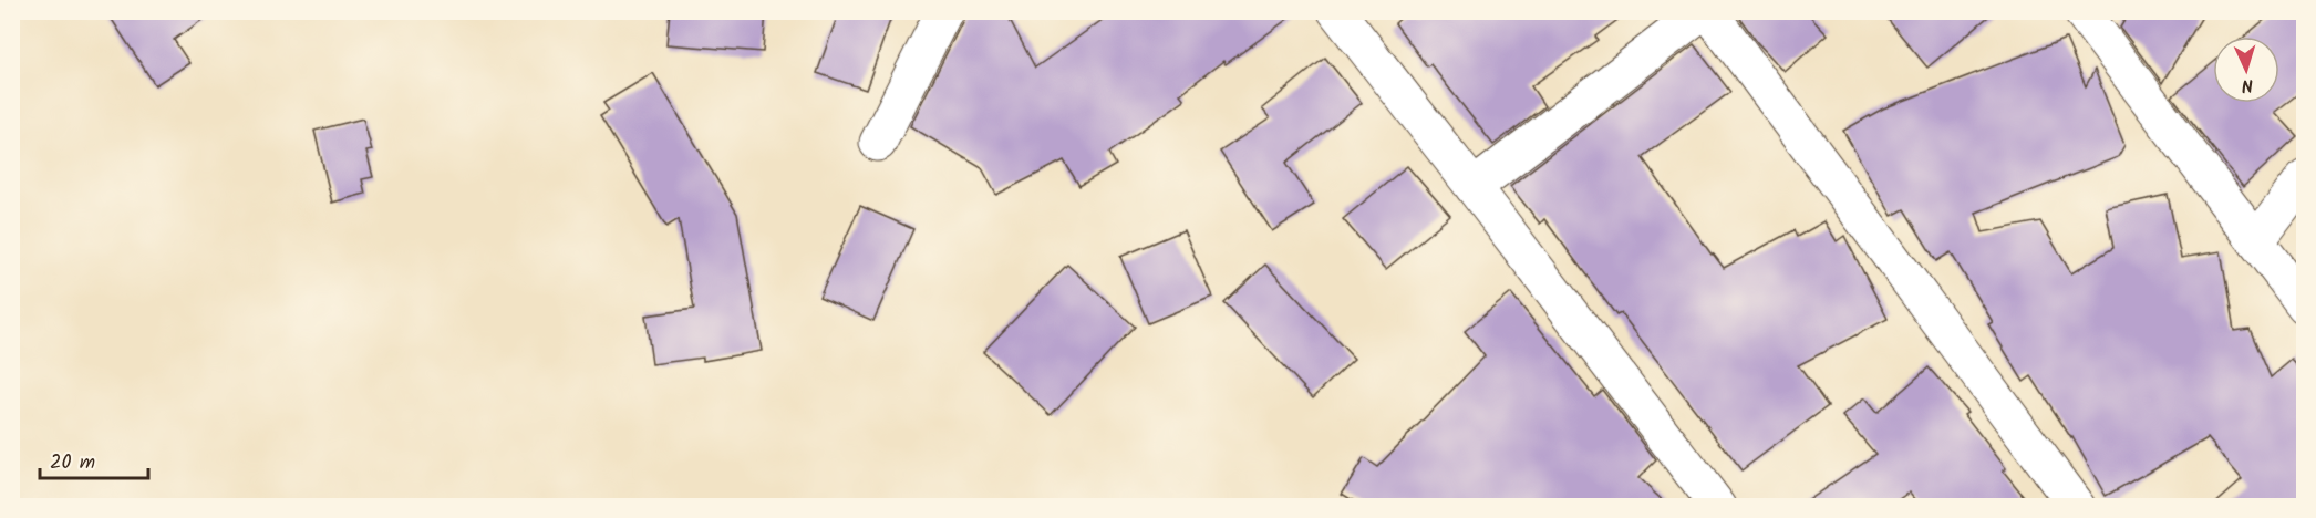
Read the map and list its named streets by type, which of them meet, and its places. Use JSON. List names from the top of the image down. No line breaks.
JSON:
{"scale_bar":"20 m","north":"bottom"}
